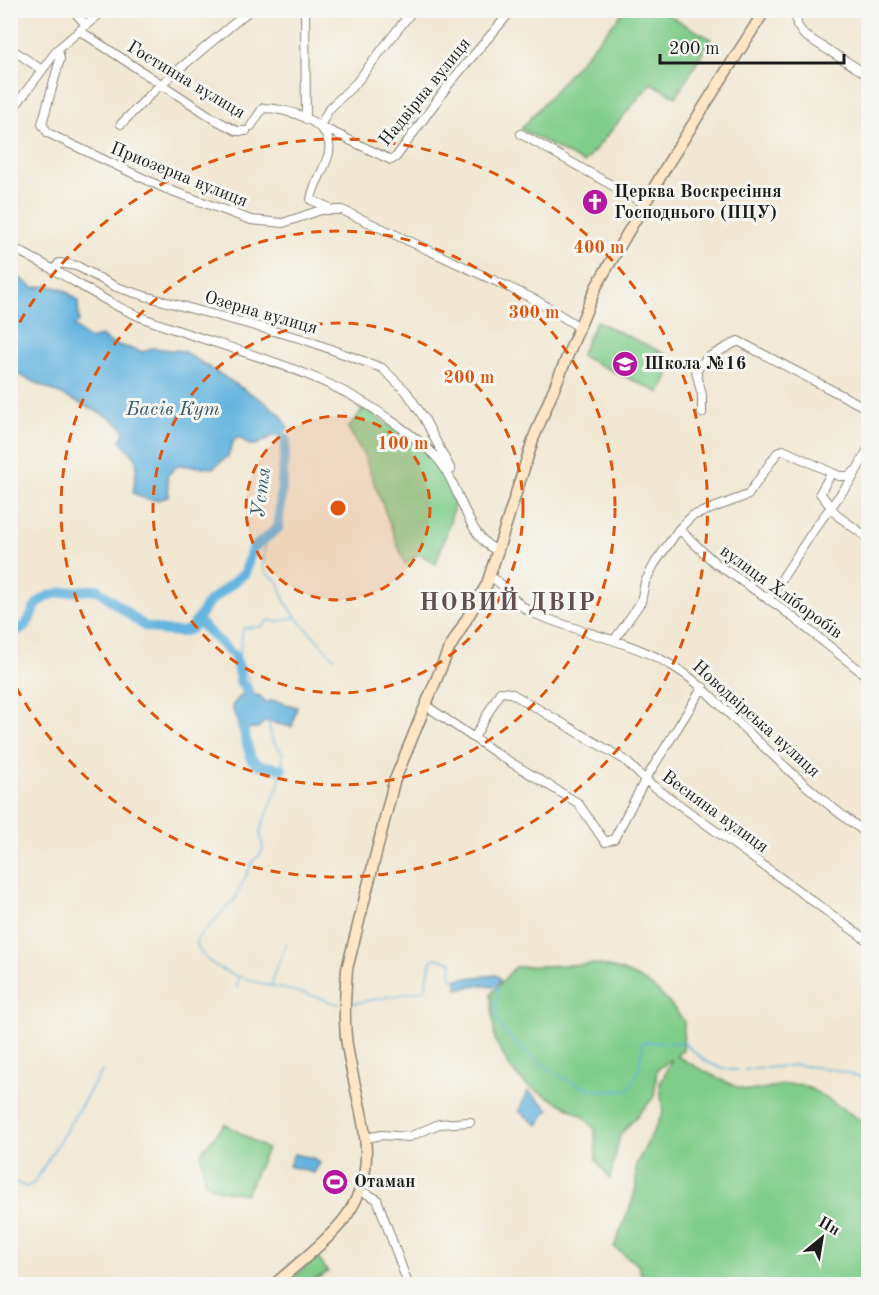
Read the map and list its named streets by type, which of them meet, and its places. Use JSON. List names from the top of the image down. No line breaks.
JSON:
{"streets":{"street":["Гостинна вулиця","Надвірна вулиця","Приозерна вулиця","Озерна вулиця","вулиця Хліборобів","Новодвірська вулиця","Весняна вулиця"]},"crossings":[["Гостинна вулиця","Надвірна вулиця"]],"districts":["НОВИЙ ДВІР"],"water":["Басів Кут","Устя"],"places":{"church":["Церква Воскресіння Господнього (ПЦУ)"],"school or university":["Школа №16"],"sports":["Отаман"]},"scale_bar":"200 m","north":"top right","rings":["400 m","300 m","200 m","100 m"]}
